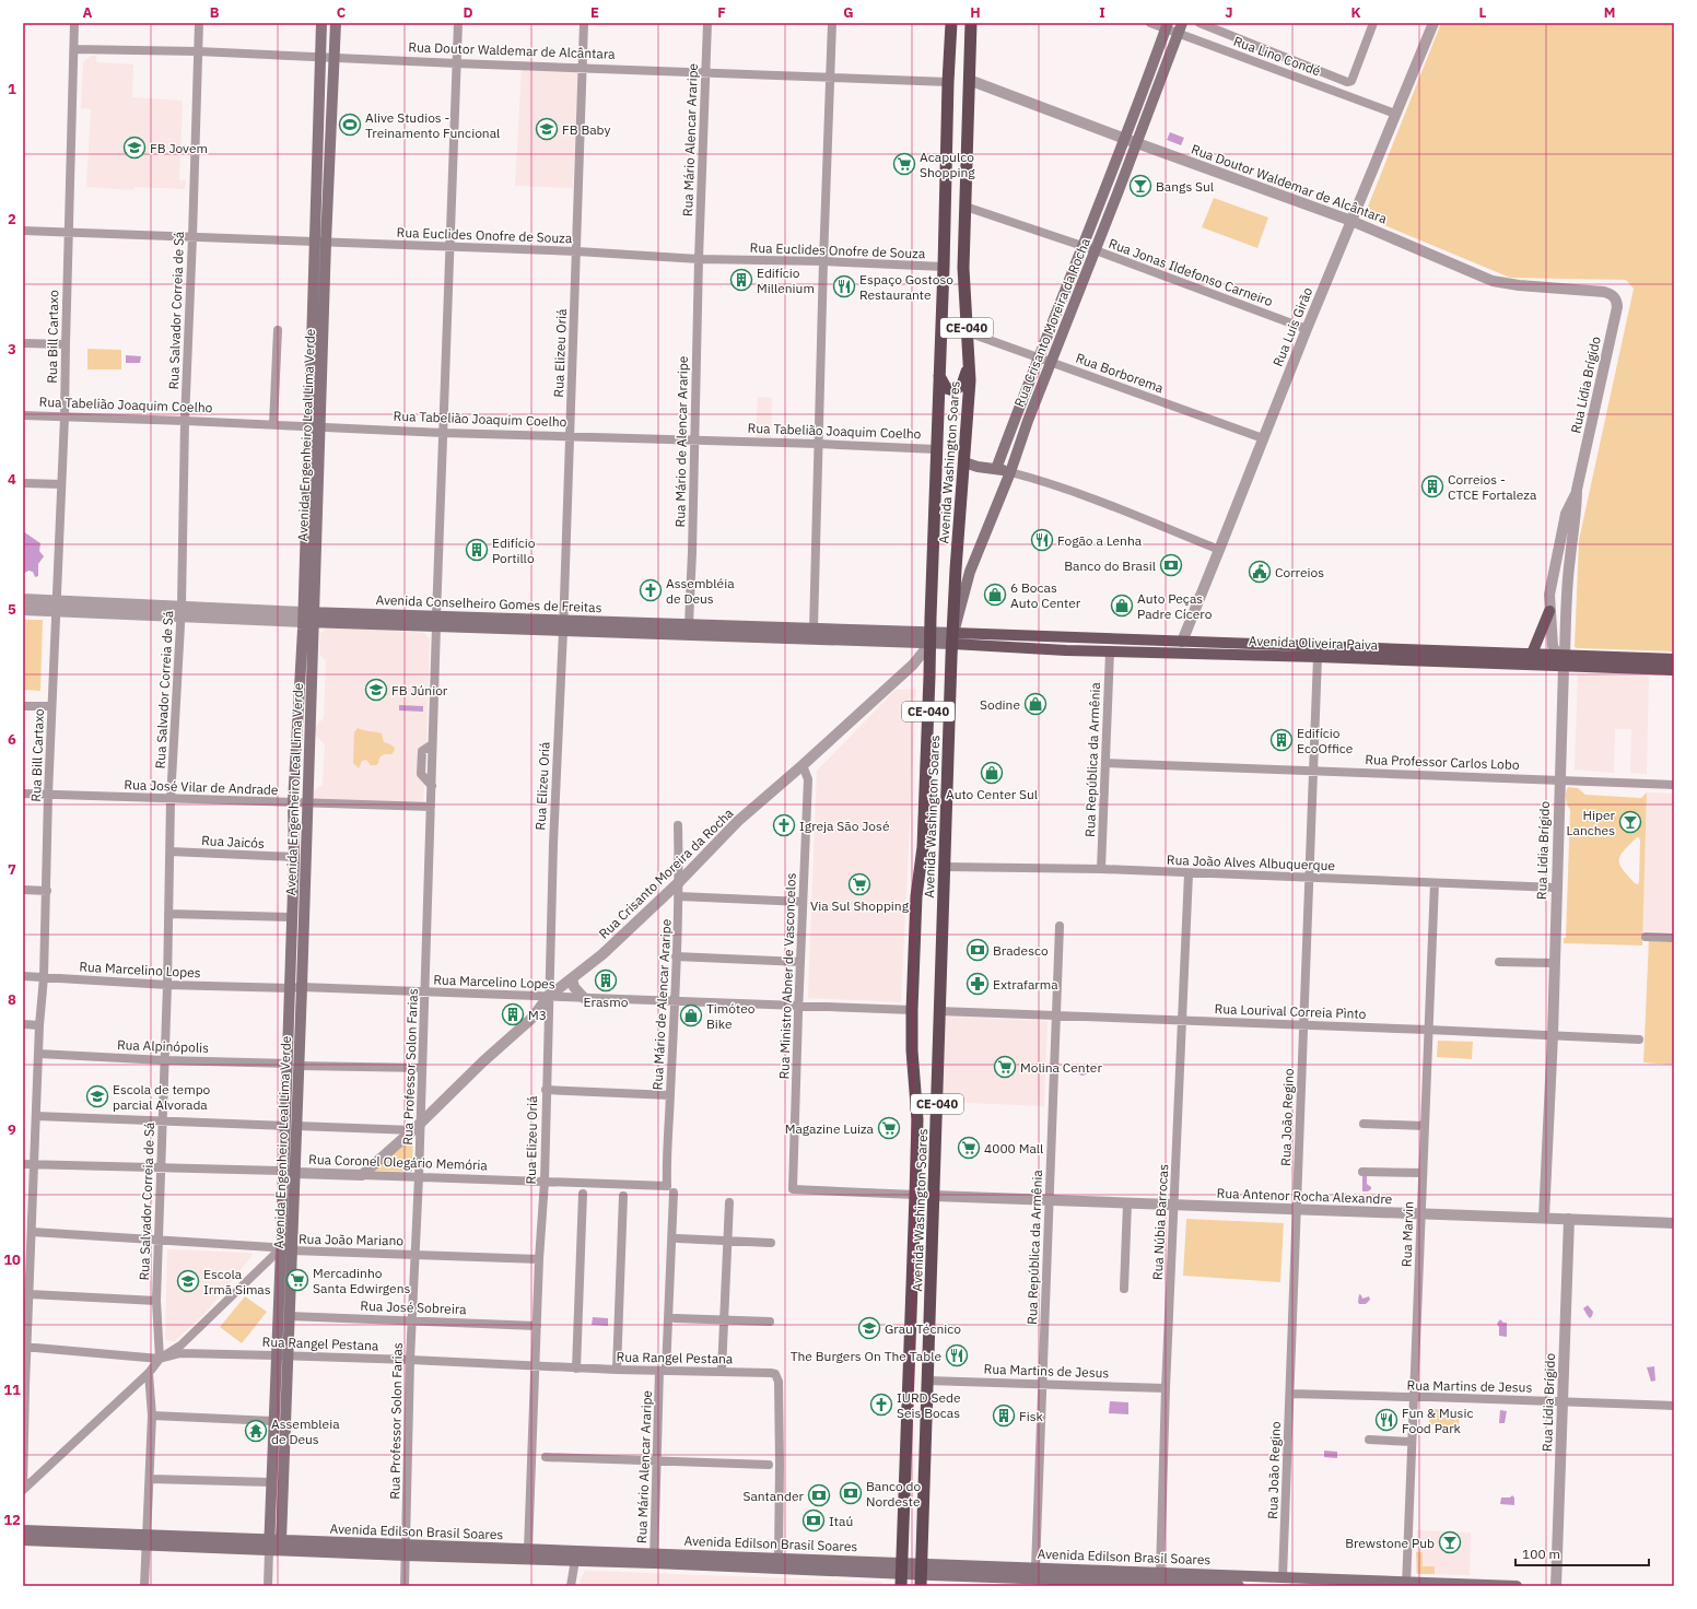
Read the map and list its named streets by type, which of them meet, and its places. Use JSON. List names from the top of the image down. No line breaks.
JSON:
{"streets":{"highway":["CE-040","Avenida Washington Soares"],"main road":["Rua Crisanto Moreira da Rocha","Avenida Engenheiro Leal Lima Verde","Avenida Conselheiro Gomes de Freitas","Avenida Oliveira Paiva","Avenida Edilson Brasil Soares"],"street":["Rua Doutor Waldemar de Alcântara","Rua Lino Condé","Rua Mário Alencar Araripe","Rua Euclides Onofre de Souza","Rua Jonas Ildefonso Carneiro","Rua Salvador Correia de Sá","Rua Luís Girão","Rua Bill Cartaxo","Rua Elizeu Oriá","Rua Borborema","Rua Lídia Brígido","Rua Tabelião Joaquim Coelho","Rua Mário de Alencar Araripe","Rua República da Armênia","Rua Professor Carlos Lobo","Rua José Vilar de Andrade","Rua Jaicós","Rua João Alves Albuquerque","Rua Marcelino Lopes","Rua Ministro Abner de Vasconcelos","Rua Lourival Correia Pìnto","Rua Alpinópolis","Rua Professor Solon Farias","Rua João Regino","Rua Coronel Olegário Memória","Rua Antenor Rocha Alexandre","Rua Núbia Barrocas","Rua Marvin","Rua João Mariano","Rua José Sobreira","Rua Rangel Pestana","Rua Martins de Jesus"]},"crossings":[["Rua Doutor Waldemar de Alcântara","Rua Mário Alencar Araripe"],["Rua Doutor Waldemar de Alcântara","Rua Salvador Correia de Sá"],["Rua Doutor Waldemar de Alcântara","Rua Crisanto Moreira da Rocha"],["Rua Doutor Waldemar de Alcântara","Rua Luís Girão"],["Rua Doutor Waldemar de Alcântara","Rua Bill Cartaxo"],["Rua Doutor Waldemar de Alcântara","Rua Elizeu Oriá"],["Rua Doutor Waldemar de Alcântara","Rua Lídia Brígido"],["Rua Doutor Waldemar de Alcântara","Avenida Engenheiro Leal Lima Verde"],["Rua Doutor Waldemar de Alcântara","Avenida Washington Soares"],["Rua Doutor Waldemar de Alcântara","Rua Professor Solon Farias"],["Rua Lino Condé","Rua Crisanto Moreira da Rocha"],["Rua Lino Condé","Rua Luís Girão"],["Rua Mário Alencar Araripe","Rua Euclides Onofre de Souza"],["Rua Mário Alencar Araripe","Rua Mário de Alencar Araripe"],["Rua Mário Alencar Araripe","Rua Coronel Olegário Memória"],["Rua Mário Alencar Araripe","Rua Rangel Pestana"],["Rua Mário Alencar Araripe","Avenida Edilson Brasil Soares"],["Rua Euclides Onofre de Souza","Rua Salvador Correia de Sá"],["Rua Euclides Onofre de Souza","Rua Bill Cartaxo"],["Rua Euclides Onofre de Souza","Rua Elizeu Oriá"],["Rua Euclides Onofre de Souza","Avenida Engenheiro Leal Lima Verde"],["Rua Euclides Onofre de Souza","Rua Mário de Alencar Araripe"],["Rua Euclides Onofre de Souza","Avenida Washington Soares"],["Rua Euclides Onofre de Souza","Rua Professor Solon Farias"],["Rua Jonas Ildefonso Carneiro","Rua Crisanto Moreira da Rocha"],["Rua Jonas Ildefonso Carneiro","Rua Luís Girão"],["Rua Jonas Ildefonso Carneiro","Avenida Washington Soares"],["Rua Salvador Correia de Sá","Rua Tabelião Joaquim Coelho"],["Rua Salvador Correia de Sá","Avenida Conselheiro Gomes de Freitas"],["Rua Salvador Correia de Sá","Rua José Vilar de Andrade"],["Rua Salvador Correia de Sá","Rua Jaicós"],["Rua Salvador Correia de Sá","Rua Marcelino Lopes"],["Rua Salvador Correia de Sá","Rua Alpinópolis"],["Rua Salvador Correia de Sá","Rua Coronel Olegário Memória"],["Rua Salvador Correia de Sá","Rua João Mariano"],["Rua Salvador Correia de Sá","Rua Rangel Pestana"],["Rua Crisanto Moreira da Rocha","Rua Elizeu Oriá"],["Rua Crisanto Moreira da Rocha","Rua Borborema"],["Rua Crisanto Moreira da Rocha","Rua Mário de Alencar Araripe"],["Rua Crisanto Moreira da Rocha","Avenida Washington Soares"],["Rua Crisanto Moreira da Rocha","Avenida Conselheiro Gomes de Freitas"],["Rua Crisanto Moreira da Rocha","Avenida Oliveira Paiva"],["Rua Crisanto Moreira da Rocha","Rua Marcelino Lopes"],["Rua Crisanto Moreira da Rocha","Rua Ministro Abner de Vasconcelos"],["Rua Crisanto Moreira da Rocha","Rua Professor Solon Farias"],["Rua Crisanto Moreira da Rocha","Rua Coronel Olegário Memória"],["Rua Luís Girão","Rua Borborema"],["Rua Luís Girão","Avenida Oliveira Paiva"],["Rua Bill Cartaxo","Rua Tabelião Joaquim Coelho"],["Rua Bill Cartaxo","Avenida Conselheiro Gomes de Freitas"],["Rua Bill Cartaxo","Rua José Vilar de Andrade"],["Rua Bill Cartaxo","Rua Marcelino Lopes"],["Rua Bill Cartaxo","Rua Alpinópolis"],["Rua Bill Cartaxo","Rua Coronel Olegário Memória"],["Rua Bill Cartaxo","Rua João Mariano"],["Rua Bill Cartaxo","Rua Rangel Pestana"],["Rua Elizeu Oriá","Rua Tabelião Joaquim Coelho"],["Rua Elizeu Oriá","Avenida Conselheiro Gomes de Freitas"],["Rua Elizeu Oriá","Rua Marcelino Lopes"],["Rua Elizeu Oriá","Rua Coronel Olegário Memória"],["Rua Elizeu Oriá","Rua João Mariano"],["Rua Elizeu Oriá","Rua José Sobreira"],["Rua Elizeu Oriá","Rua Rangel Pestana"],["Rua Elizeu Oriá","Avenida Edilson Brasil Soares"],["Rua Borborema","Avenida Washington Soares"],["Rua Lídia Brígido","Avenida Oliveira Paiva"],["Rua Lídia Brígido","Rua Professor Carlos Lobo"],["Rua Lídia Brígido","Rua João Alves Albuquerque"],["Rua Lídia Brígido","Rua Lourival Correia Pìnto"],["Rua Lídia Brígido","Rua Antenor Rocha Alexandre"],["Rua Lídia Brígido","Rua Martins de Jesus"],["Rua Tabelião Joaquim Coelho","Avenida Engenheiro Leal Lima Verde"],["Rua Tabelião Joaquim Coelho","Rua Mário de Alencar Araripe"],["Rua Tabelião Joaquim Coelho","Avenida Washington Soares"],["Rua Tabelião Joaquim Coelho","Rua Professor Solon Farias"],["Avenida Engenheiro Leal Lima Verde","Avenida Conselheiro Gomes de Freitas"],["Avenida Engenheiro Leal Lima Verde","Rua José Vilar de Andrade"],["Avenida Engenheiro Leal Lima Verde","Rua Jaicós"],["Avenida Engenheiro Leal Lima Verde","Rua Marcelino Lopes"],["Avenida Engenheiro Leal Lima Verde","Rua Alpinópolis"],["Avenida Engenheiro Leal Lima Verde","Rua Coronel Olegário Memória"],["Avenida Engenheiro Leal Lima Verde","Rua João Mariano"],["Avenida Engenheiro Leal Lima Verde","Rua José Sobreira"],["Avenida Engenheiro Leal Lima Verde","Rua Rangel Pestana"],["Avenida Engenheiro Leal Lima Verde","Avenida Edilson Brasil Soares"],["Rua Mário de Alencar Araripe","Avenida Conselheiro Gomes de Freitas"],["Rua Mário de Alencar Araripe","Rua Marcelino Lopes"],["Rua Mário de Alencar Araripe","Rua Coronel Olegário Memória"],["Avenida Washington Soares","Avenida Conselheiro Gomes de Freitas"],["Avenida Washington Soares","Avenida Oliveira Paiva"],["Avenida Washington Soares","Rua João Alves Albuquerque"],["Avenida Washington Soares","Rua Marcelino Lopes"],["Avenida Washington Soares","Rua Ministro Abner de Vasconcelos"],["Avenida Washington Soares","Rua Lourival Correia Pìnto"],["Avenida Washington Soares","Rua Antenor Rocha Alexandre"],["Avenida Washington Soares","Rua Martins de Jesus"],["Avenida Washington Soares","Avenida Edilson Brasil Soares"],["Avenida Conselheiro Gomes de Freitas","Avenida Oliveira Paiva"],["Avenida Conselheiro Gomes de Freitas","Rua Professor Solon Farias"],["Avenida Oliveira Paiva","Rua República da Armênia"],["Avenida Oliveira Paiva","Rua João Regino"],["Rua República da Armênia","Rua Professor Carlos Lobo"],["Rua República da Armênia","Rua João Alves Albuquerque"],["Rua República da Armênia","Rua Lourival Correia Pìnto"],["Rua República da Armênia","Rua Antenor Rocha Alexandre"],["Rua República da Armênia","Rua Martins de Jesus"],["Rua República da Armênia","Avenida Edilson Brasil Soares"],["Rua Professor Carlos Lobo","Rua João Regino"],["Rua José Vilar de Andrade","Rua Professor Solon Farias"],["Rua João Alves Albuquerque","Rua João Regino"],["Rua João Alves Albuquerque","Rua Núbia Barrocas"],["Rua João Alves Albuquerque","Rua Marvin"],["Rua Marcelino Lopes","Rua Ministro Abner de Vasconcelos"],["Rua Marcelino Lopes","Rua Professor Solon Farias"],["Rua Lourival Correia Pìnto","Rua João Regino"],["Rua Lourival Correia Pìnto","Rua Núbia Barrocas"],["Rua Lourival Correia Pìnto","Rua Marvin"],["Rua Professor Solon Farias","Rua Coronel Olegário Memória"],["Rua Professor Solon Farias","Rua João Mariano"],["Rua Professor Solon Farias","Rua José Sobreira"],["Rua Professor Solon Farias","Rua Rangel Pestana"],["Rua Professor Solon Farias","Avenida Edilson Brasil Soares"],["Rua João Regino","Rua Antenor Rocha Alexandre"],["Rua João Regino","Rua Martins de Jesus"],["Rua João Regino","Avenida Edilson Brasil Soares"],["Rua Antenor Rocha Alexandre","Rua Núbia Barrocas"],["Rua Antenor Rocha Alexandre","Rua Marvin"],["Rua Núbia Barrocas","Rua Martins de Jesus"],["Rua Núbia Barrocas","Avenida Edilson Brasil Soares"],["Rua Marvin","Rua Martins de Jesus"],["Rua Marvin","Avenida Edilson Brasil Soares"],["Rua Rangel Pestana","Avenida Edilson Brasil Soares"]],"places":{"sports":["Alive Studios - Treinamento Funcional"],"school or university":["FB Baby","FB Jovem","FB Júnior","Escola de tempo parcial Alvorada","Escola Irmã Simas","Grau Técnico"],"supermarket":["Acapulco Shopping","Via Sul Shopping","Molina Center","Magazine Luiza","4000 Mall","Mercadinho Santa Edwirgens"],"bar":["Bangs Sul","Hiper Lanches","Brewstone Pub"],"building":["Edifício Millenium","Correios - CTCE Fortaleza","Edifício Portillo","Edifício EcoOffice","Erasmo","M3","Fisk"],"restaurant":["Espaço Gostoso Restaurante","Fogão a Lenha","The Burgers On The Table","Fun & Music Food Park"],"bank":["Banco do Brasil","Bradesco","Banco do Nordeste","Santander","Itaú"],"public building":["Correios"],"church":["Assembléia de Deus","Igreja São José","IURD Sede Seis Bocas"],"shop":["6 Bocas Auto Center","Auto Peças Padre Cícero","Sodine","Auto Center Sul","Timóteo Bike"],"pharmacy":["Extrafarma"],"temple":["Assembleia de Deus"]},"scale_bar":"100 m","grid":{"columns":["A","B","C","D","E","F","G","H","I","J","K","L","M"],"rows":["1","2","3","4","5","6","7","8","9","10","11","12"]}}
